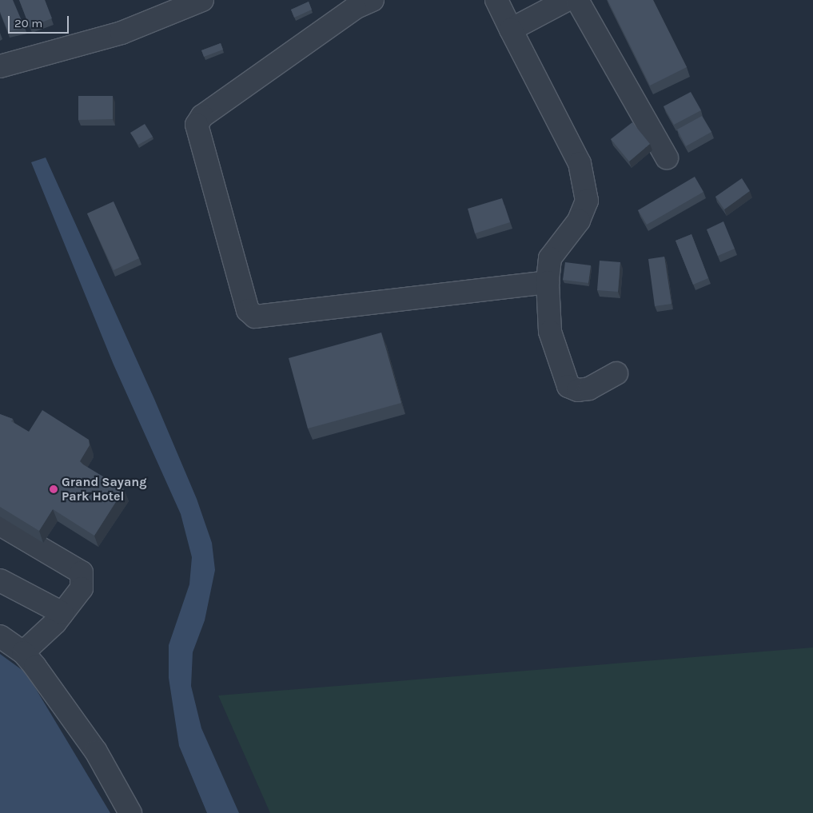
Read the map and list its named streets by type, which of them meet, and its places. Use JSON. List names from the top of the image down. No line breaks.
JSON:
{"places":["Grand Sayang Park Hotel"],"scale_bar":"20 m"}
